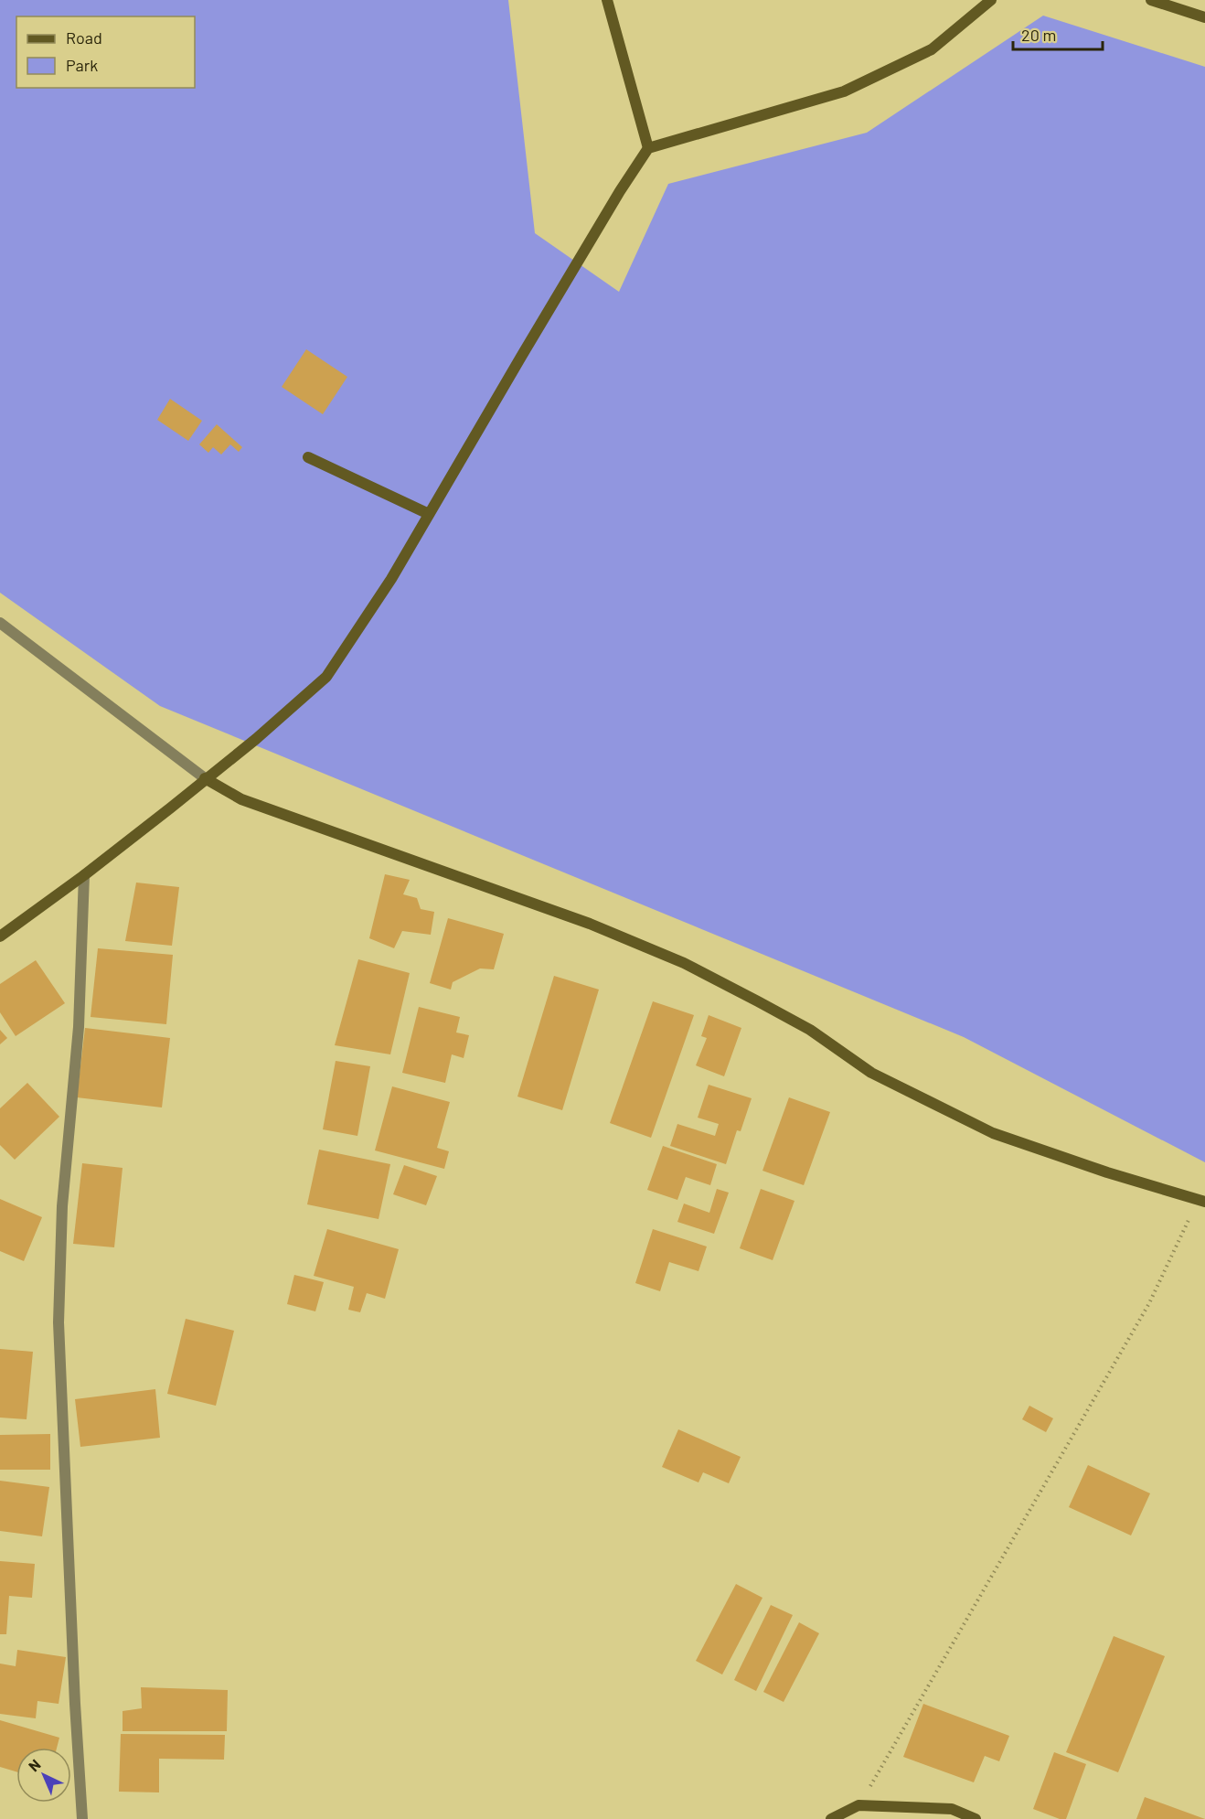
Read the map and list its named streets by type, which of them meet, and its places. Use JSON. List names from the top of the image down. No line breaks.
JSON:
{"legend":["Road","Park"],"scale_bar":"20 m","north":"top left"}
